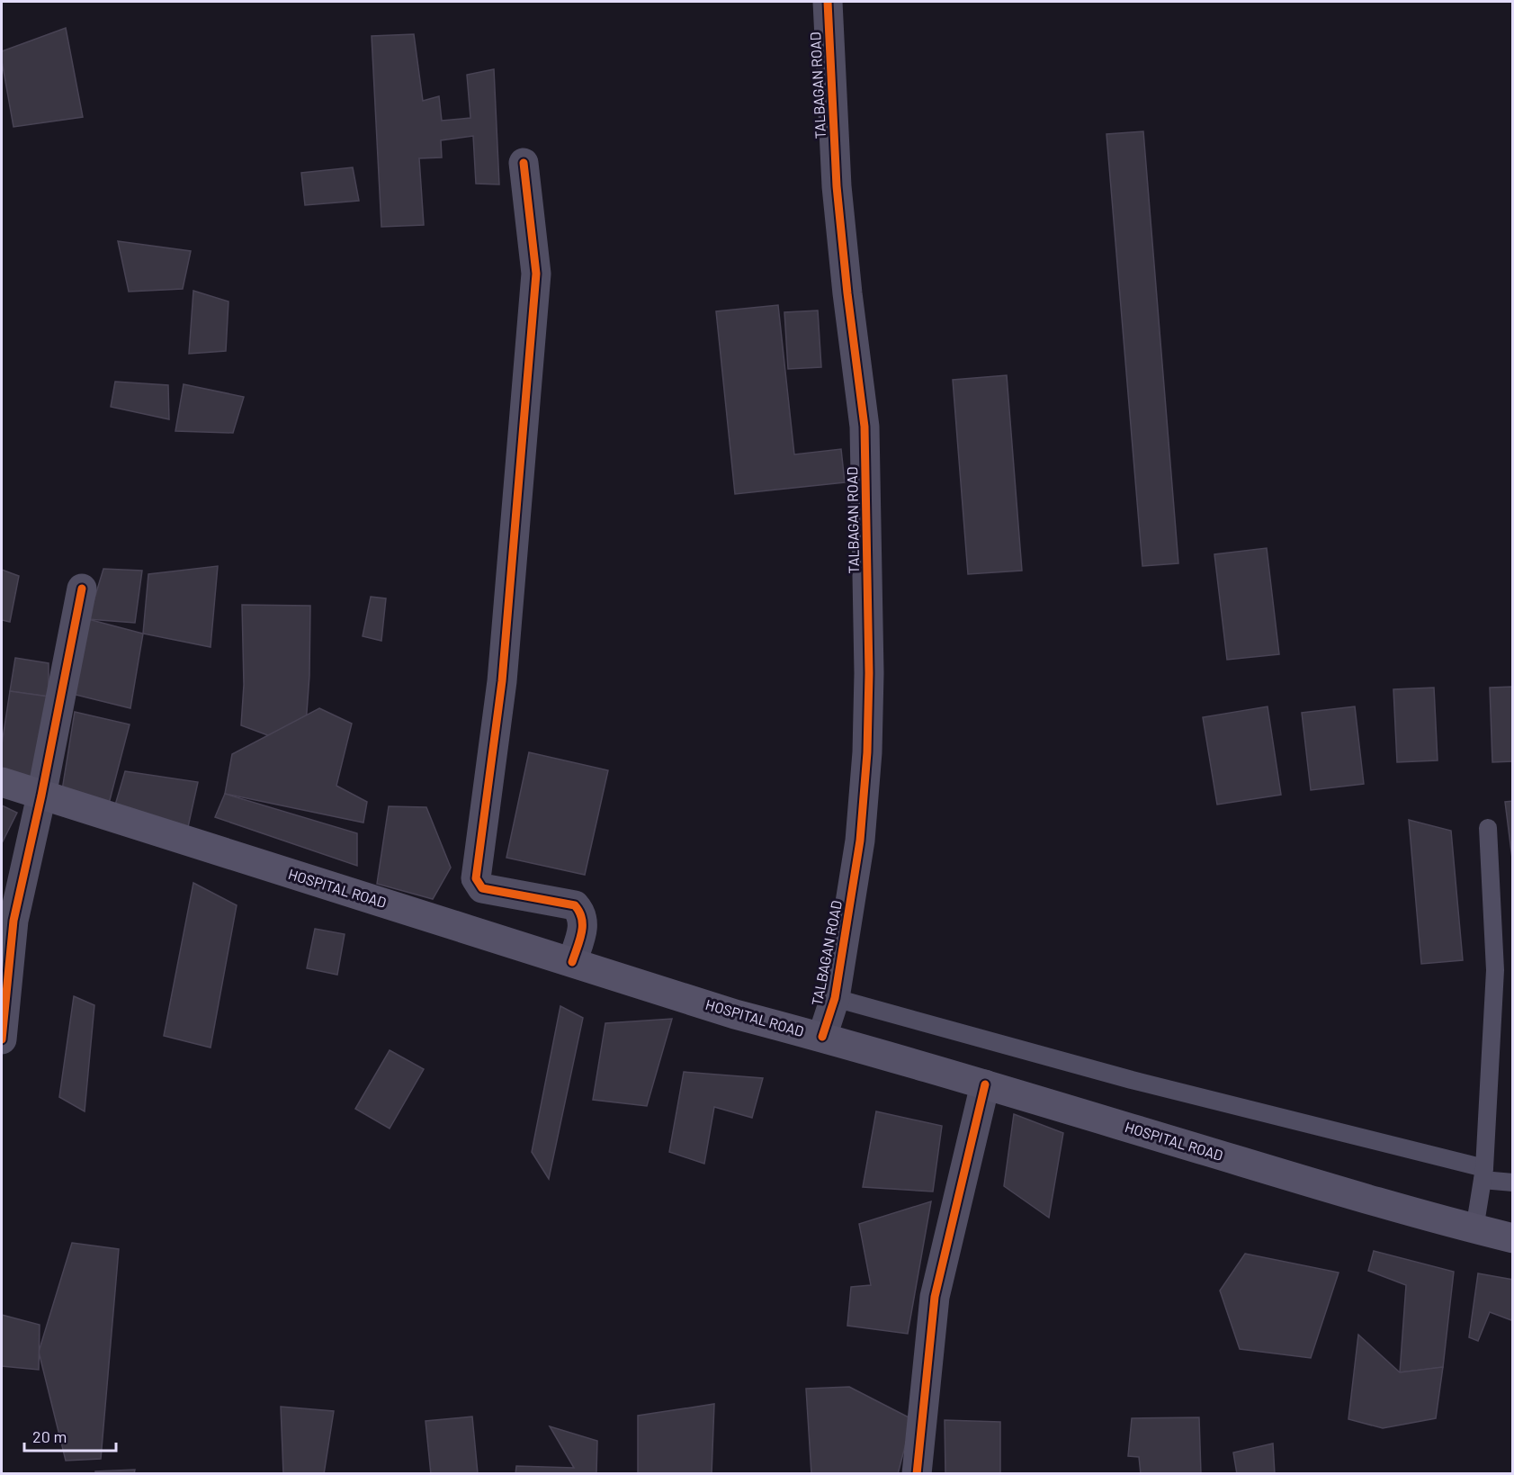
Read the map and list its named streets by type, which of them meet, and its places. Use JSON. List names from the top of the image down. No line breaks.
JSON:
{"streets":{"main road":["HOSPITAL ROAD"],"street":["TALBAGAN ROAD"]},"crossings":[["TALBAGAN ROAD","HOSPITAL ROAD"]],"scale_bar":"20 m"}
